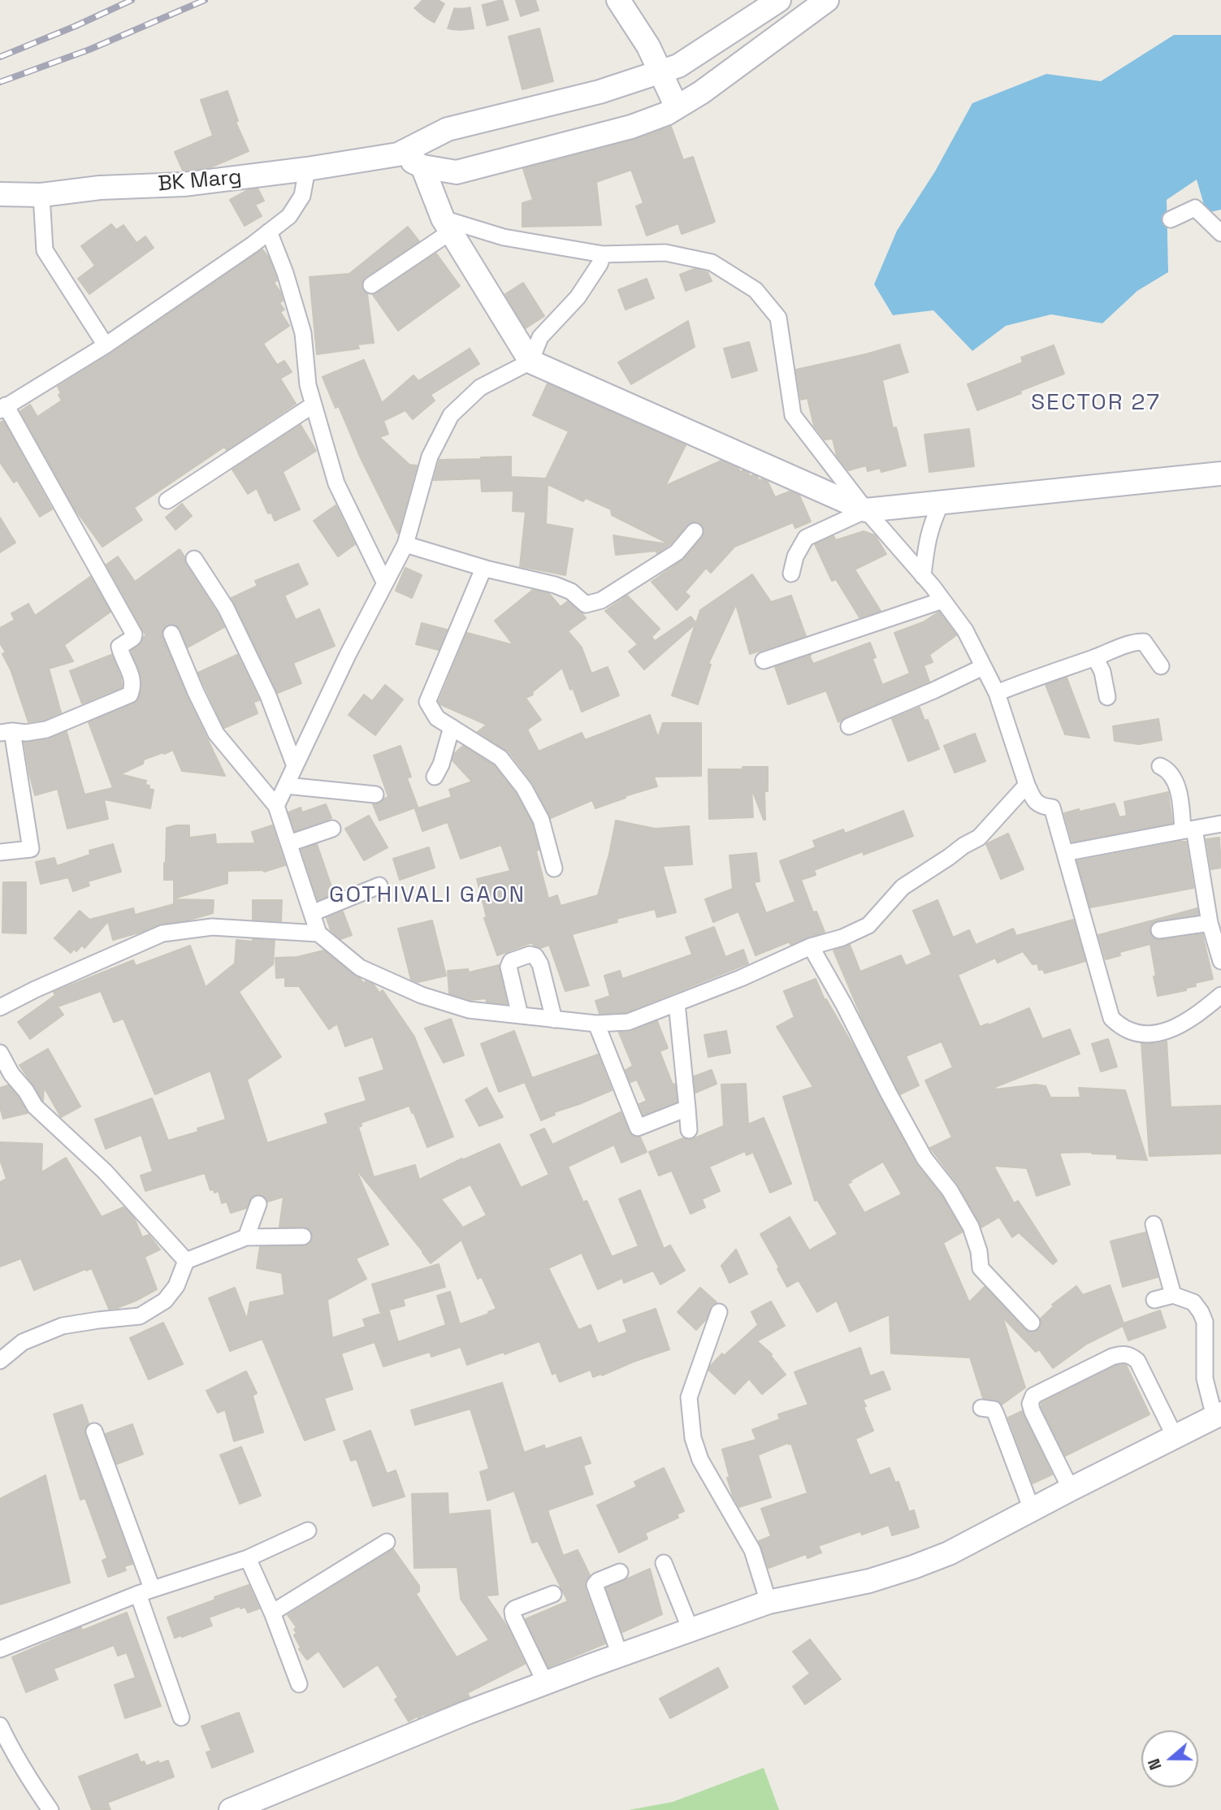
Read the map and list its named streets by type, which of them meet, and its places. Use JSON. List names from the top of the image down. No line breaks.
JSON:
{"streets":{"street":["BK Marg"]},"districts":["SECTOR 27","GOTHIVALI GAON"],"north":"left"}
